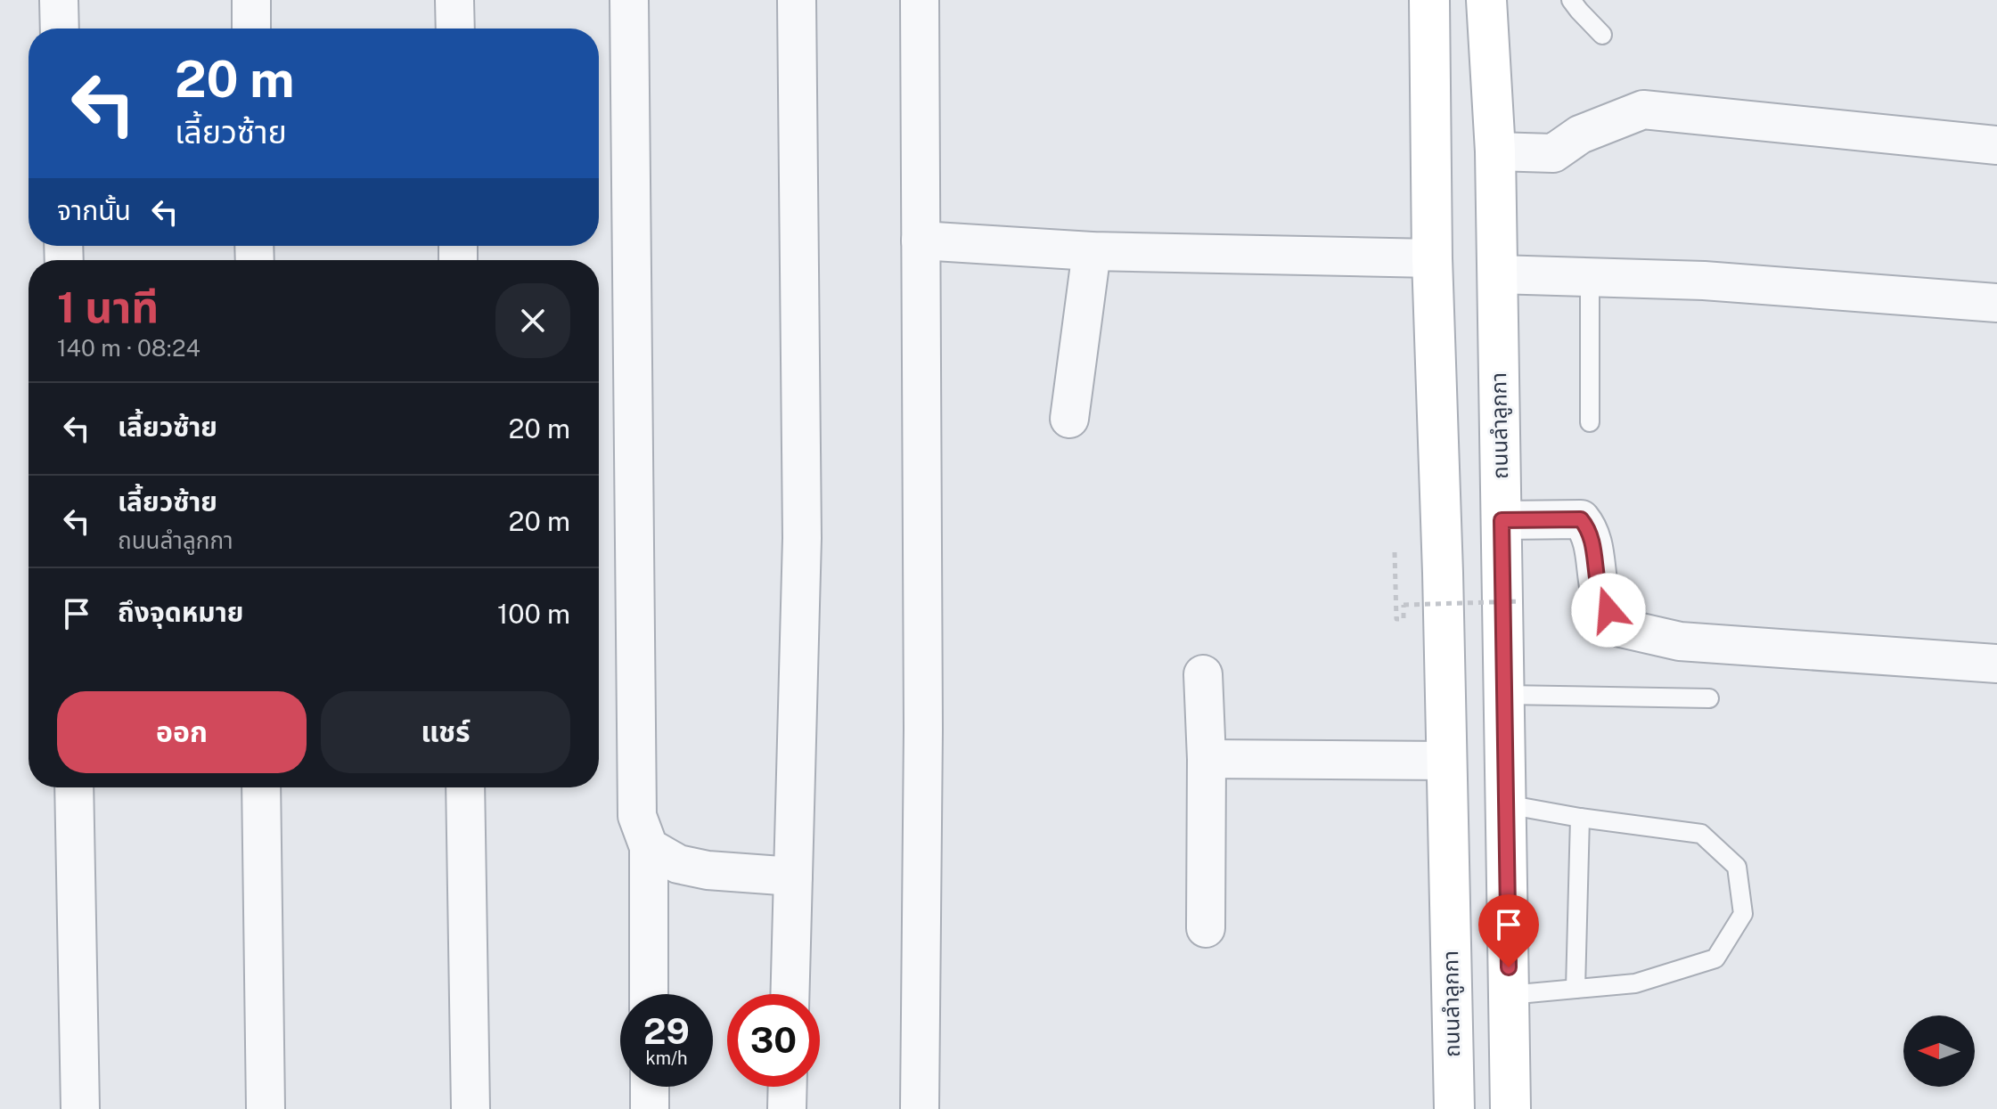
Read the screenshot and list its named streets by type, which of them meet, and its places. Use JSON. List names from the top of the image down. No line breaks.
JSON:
{"streets":{"main road":["ถนนลำลูกกา"]},"north":"left","page":{"turn":["20 m","เลี้ยวซ้าย"],"then":"จากนั้น","heading":["1 นาที","140 m · 08:24"],"list":[{"name":"เลี้ยวซ้าย","value":"20 m"},{"name":"เลี้ยวซ้าย","note":"ถนนลำลูกกา","value":"20 m"},{"name":"ถึงจุดหมาย","value":"100 m"}],"buttons":["ออก","แชร์"],"speed":"29 km/h","limit":"30"}}
